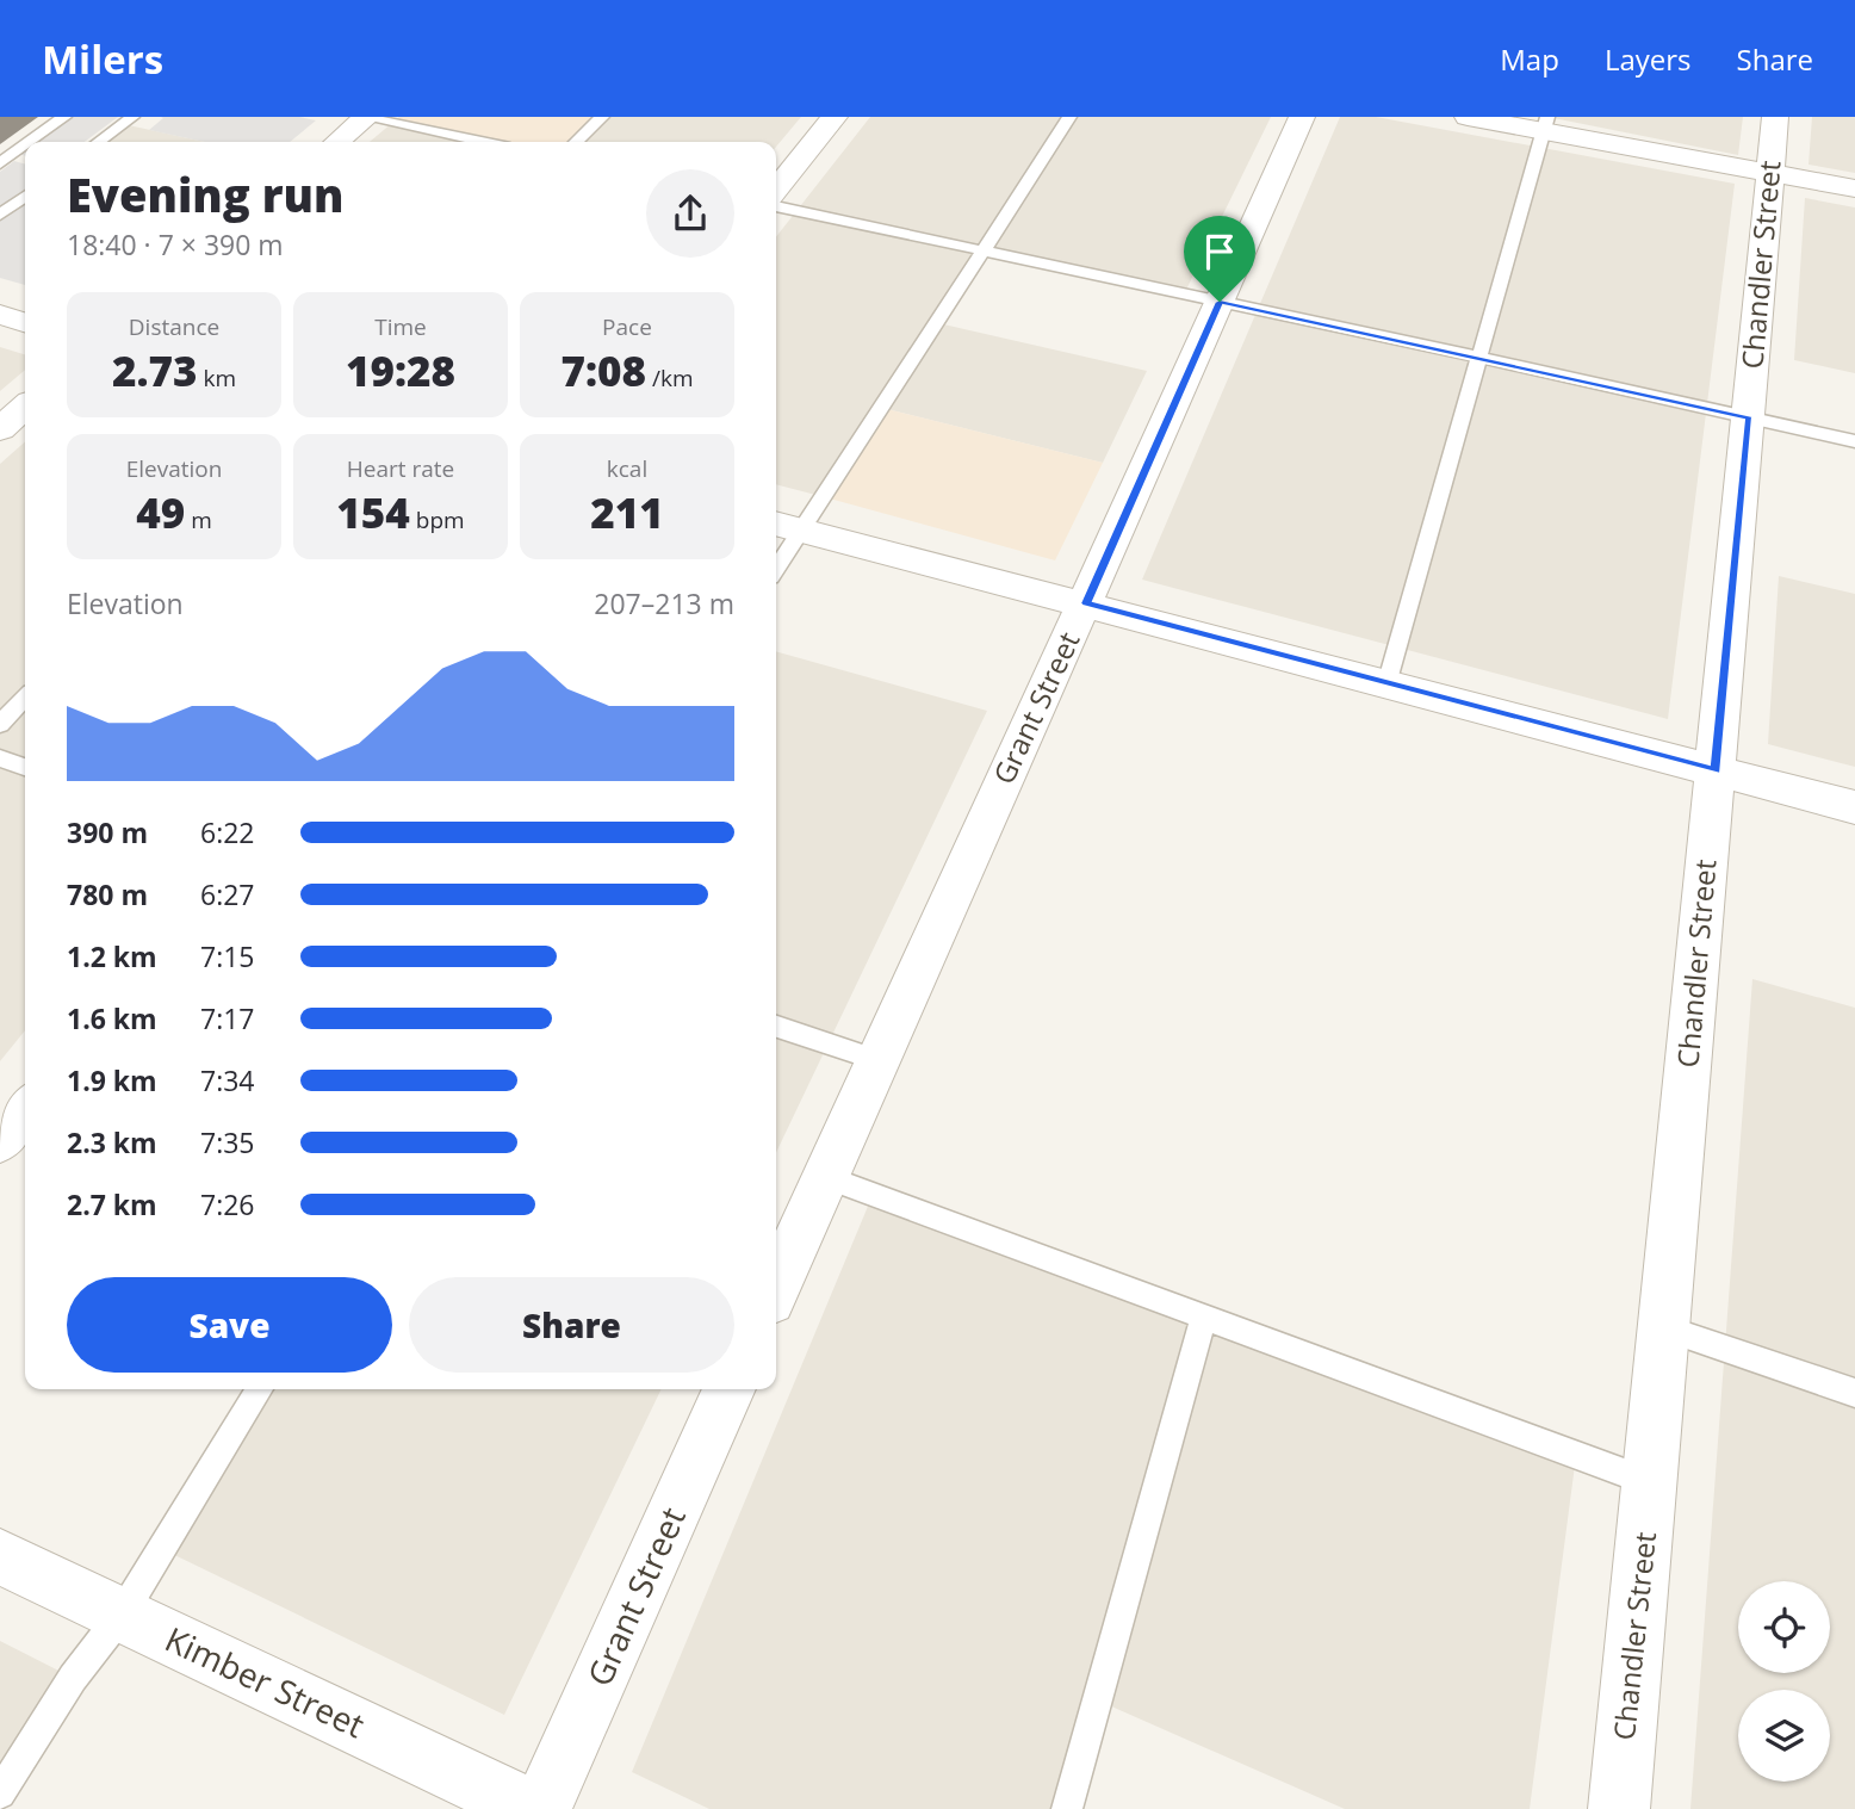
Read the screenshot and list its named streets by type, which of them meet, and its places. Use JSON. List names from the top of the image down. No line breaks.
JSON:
{"streets":{"street":["Chandler Street","Grant Street","Kimber Street"]},"page":{"header":"Milers","nav":["Map","Layers","Share"],"heading":["Evening run","18:40 · 7 × 390 m"],"stats":[["Distance","2.73 km"],["Time","19:28"],["Pace","7:08 /km"],["Elevation","49 m"],["Heart rate","154 bpm"],["kcal","211"]],"chart":["Elevation","207–213 m"],"list":[{"name":"390 m","note":"6:22"},{"name":"780 m","note":"6:27"},{"name":"1.2 km","note":"7:15"},{"name":"1.6 km","note":"7:17"},{"name":"1.9 km","note":"7:34"},{"name":"2.3 km","note":"7:35"},{"name":"2.7 km","note":"7:26"}],"buttons":["Save","Share"]}}
